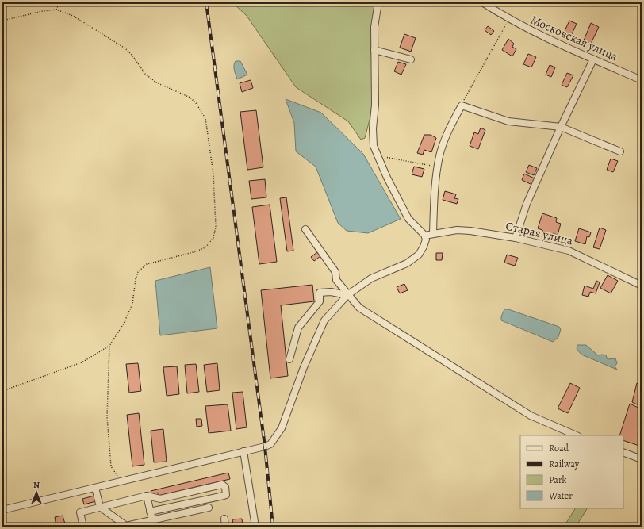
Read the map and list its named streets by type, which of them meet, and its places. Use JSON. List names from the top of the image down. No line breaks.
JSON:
{"streets":{"street":["Московская улица","Старая улица"]},"legend":["Road","Railway","Park","Water"],"north":"top"}
